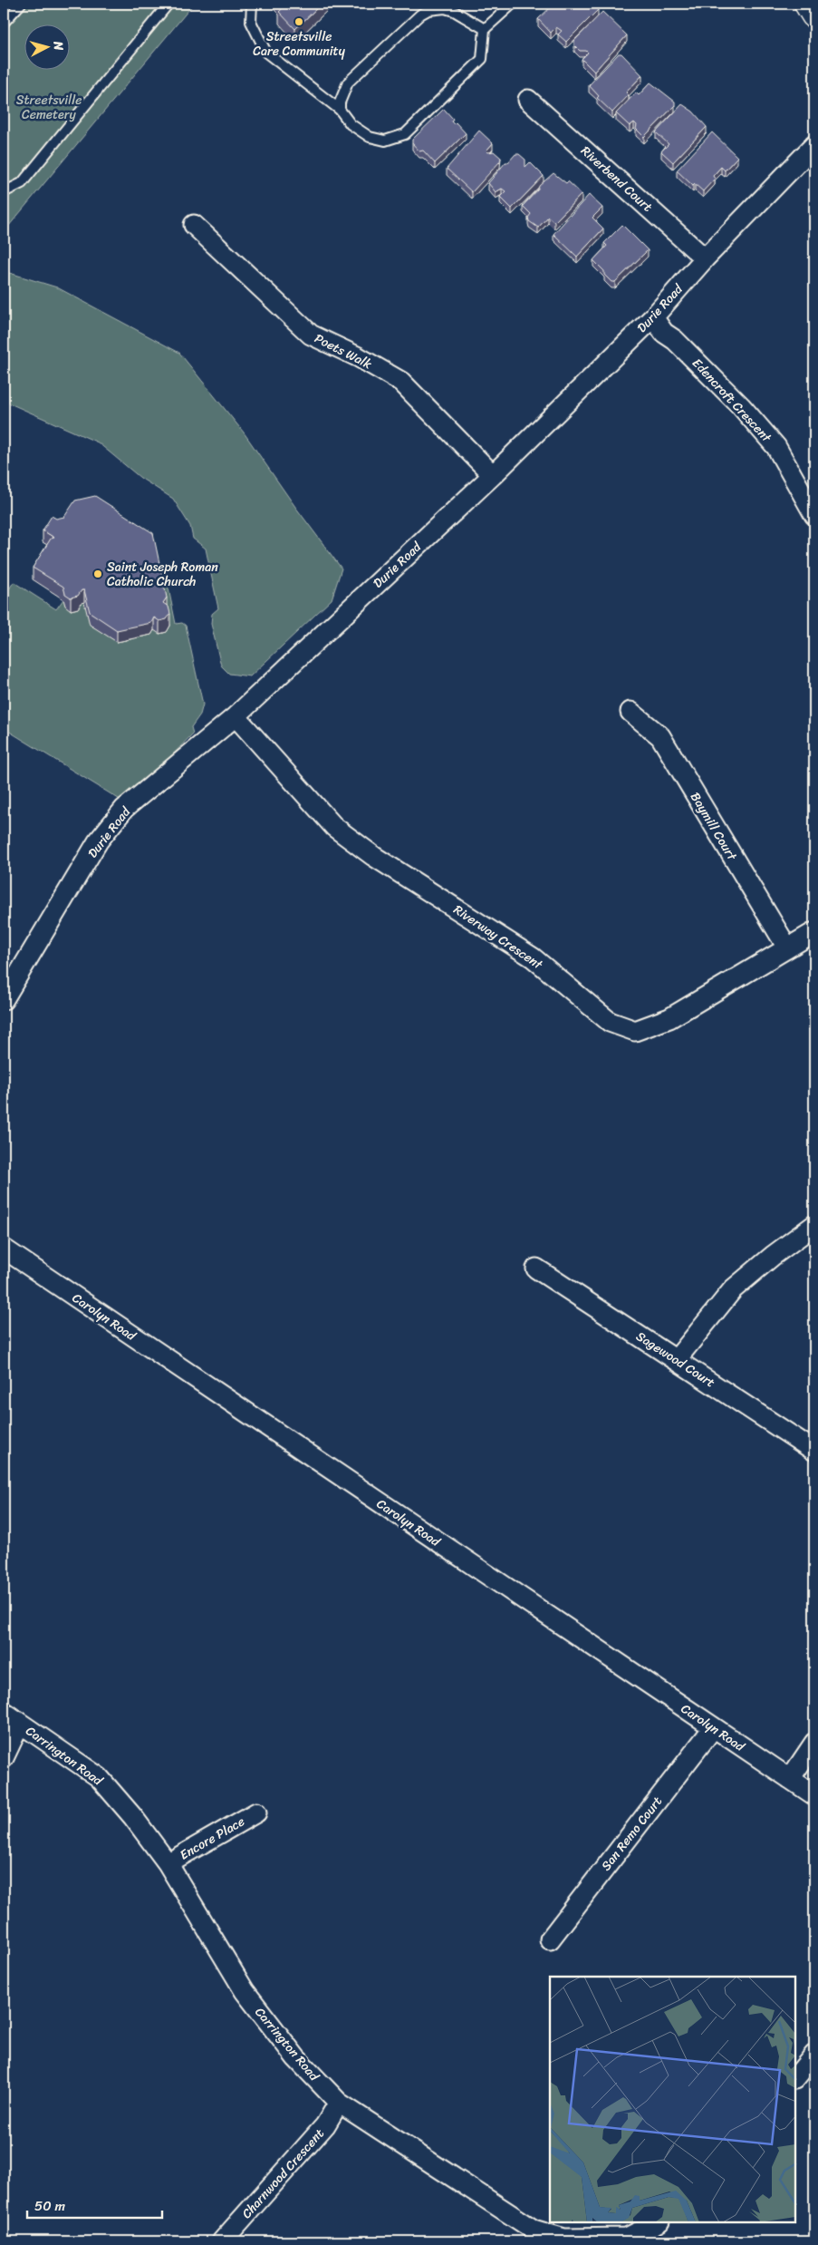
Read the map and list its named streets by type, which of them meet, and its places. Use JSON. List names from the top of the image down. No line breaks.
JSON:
{"streets":{"street":["Riverbend Court","Durie Road","Poets Walk","Edencroft Crescent","Baymill Court","Riverway Crescent","Carolyn Road","Sagewood Court","Carrington Road","San Remo Court","Encore Place","Charnwood Crescent"]},"crossings":[["Riverbend Court","Durie Road"],["Durie Road","Poets Walk"],["Durie Road","Edencroft Crescent"],["Durie Road","Riverway Crescent"],["Baymill Court","Riverway Crescent"],["Carolyn Road","San Remo Court"],["Carrington Road","Encore Place"],["Carrington Road","Charnwood Crescent"]],"parks":["Streetsville Cemetery"],"places":["Streetsville Care Community","Saint Joseph Roman Catholic Church"],"scale_bar":"50 m","north":"right"}
